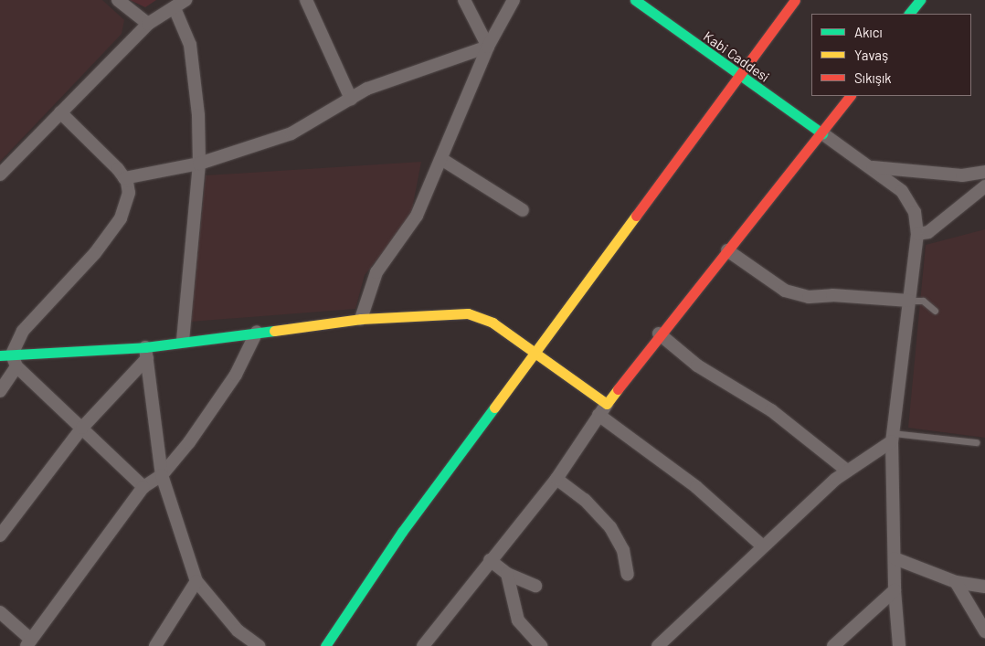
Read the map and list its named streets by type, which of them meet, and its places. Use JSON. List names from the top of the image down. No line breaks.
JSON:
{"streets":{"street":["Kabi Caddesi"]},"legend":["Akıcı","Yavaş","Sıkışık"]}
